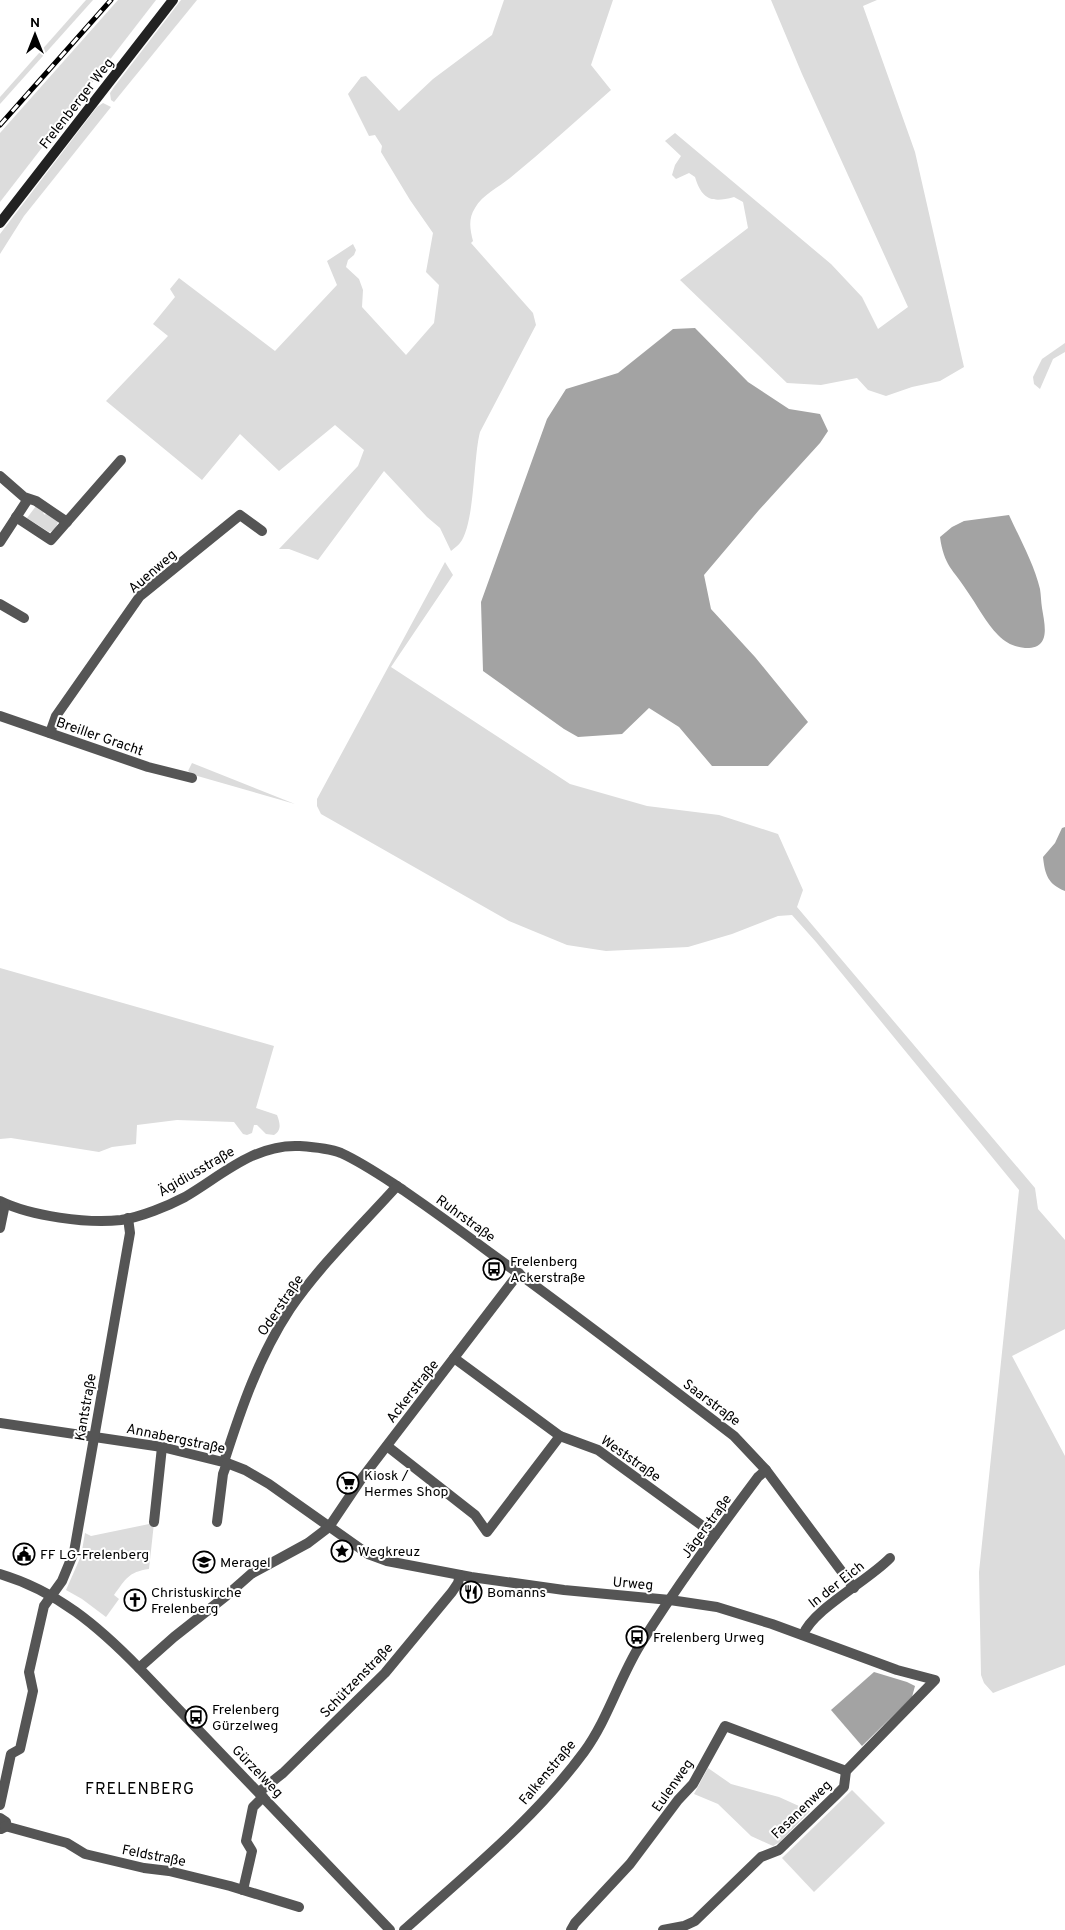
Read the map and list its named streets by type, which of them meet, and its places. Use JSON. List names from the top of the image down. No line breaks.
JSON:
{"streets":{"main road":["Frelenberger Weg"],"street":["Auenweg","Breiller Gracht","Ägidiusstraße","Ruhrstraße","Oderstraße","Ackerstraße","Saarstraße","Kantstraße","Annabergstraße","Weststraße","Jägerstraße","Urweg","In der Eich","Schützenstraße","Gürzelweg","Falkenstraße","Eulenweg","Fasanenweg","Feldstraße"]},"crossings":[["Auenweg","Breiller Gracht"],["Ägidiusstraße","Ruhrstraße"],["Ägidiusstraße","Oderstraße"],["Ägidiusstraße","Kantstraße"],["Ruhrstraße","Oderstraße"],["Ruhrstraße","Ackerstraße"],["Ruhrstraße","Saarstraße"],["Oderstraße","Annabergstraße"],["Ackerstraße","Saarstraße"],["Ackerstraße","Annabergstraße"],["Ackerstraße","Weststraße"],["Ackerstraße","Urweg"],["Saarstraße","Jägerstraße"],["Saarstraße","In der Eich"],["Kantstraße","Annabergstraße"],["Kantstraße","Gürzelweg"],["Annabergstraße","Urweg"],["Weststraße","Jägerstraße"],["Jägerstraße","Urweg"],["Jägerstraße","Falkenstraße"],["Urweg","In der Eich"],["Urweg","Schützenstraße"],["Urweg","Falkenstraße"],["Urweg","Fasanenweg"],["Schützenstraße","Gürzelweg"],["Eulenweg","Fasanenweg"]],"districts":["FRELENBERG"],"places":{"bus stop":["Frelenberg Ackerstraße","Frelenberg Urweg","Frelenberg Gürzelweg"],"supermarket":["Kiosk / Hermes Shop"],"place":["Wegkreuz"],"public building":["FF LG-Frelenberg"],"school or university":["Meragel"],"restaurant":["Bomanns"],"church":["Christuskirche Frelenberg"]},"north":"top"}
